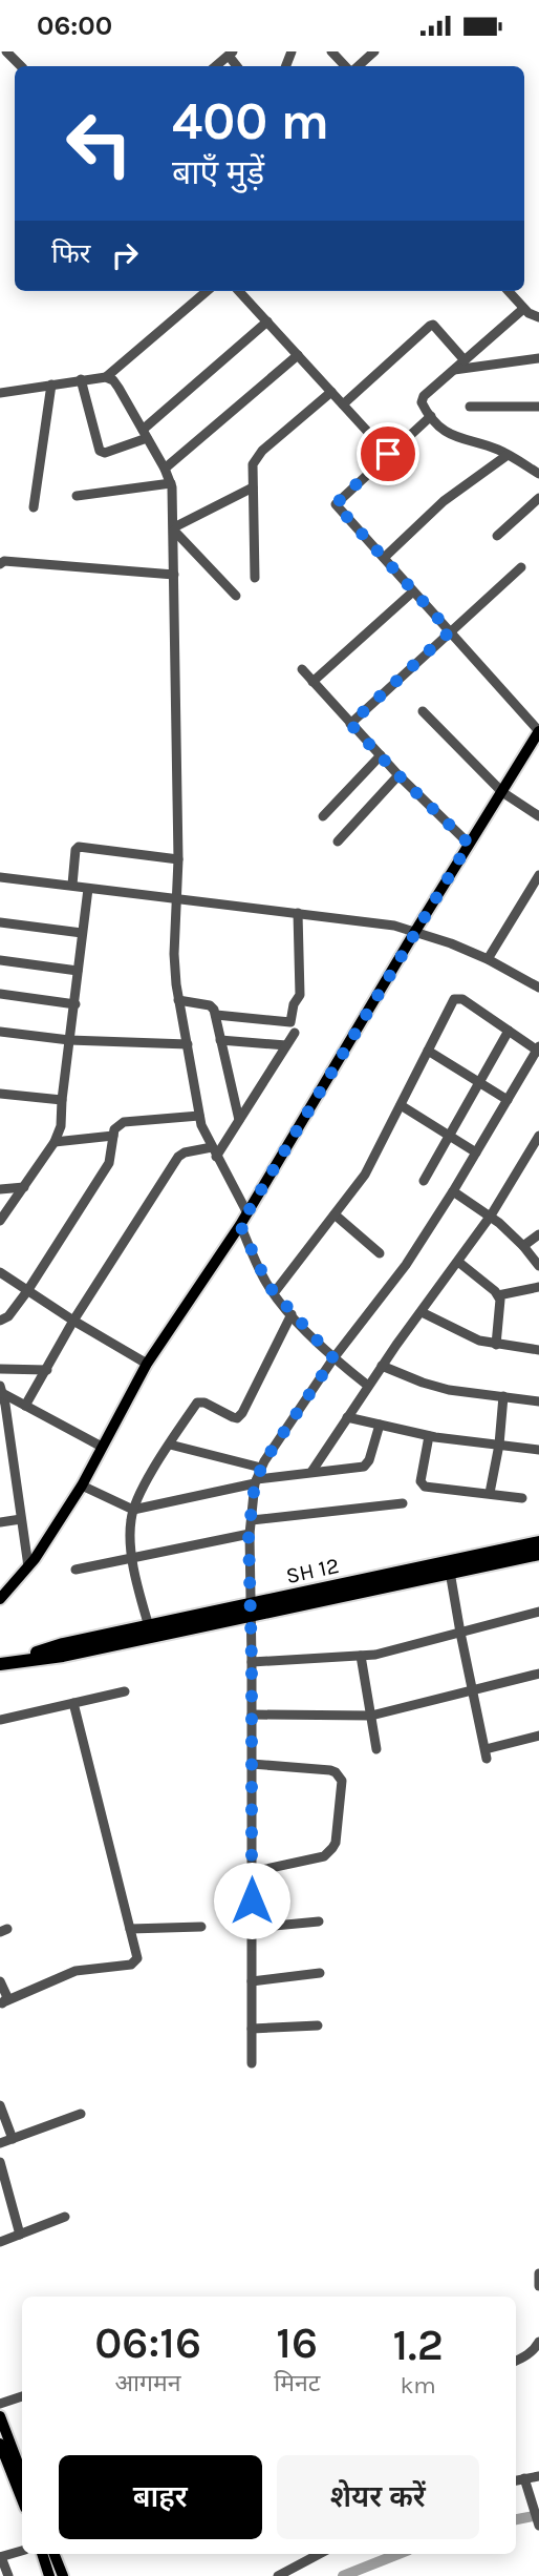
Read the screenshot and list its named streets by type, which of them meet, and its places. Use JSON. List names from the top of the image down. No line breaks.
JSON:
{"streets":{"highway":["SH 12"]},"page":{"status":"06:00","turn":["400 m","बाएँ मुड़ें"],"then":"फिर","eta":["06:16","आगमन","16","मिनट","1.2","km"],"buttons":["बाहर","शेयर करें"]}}
